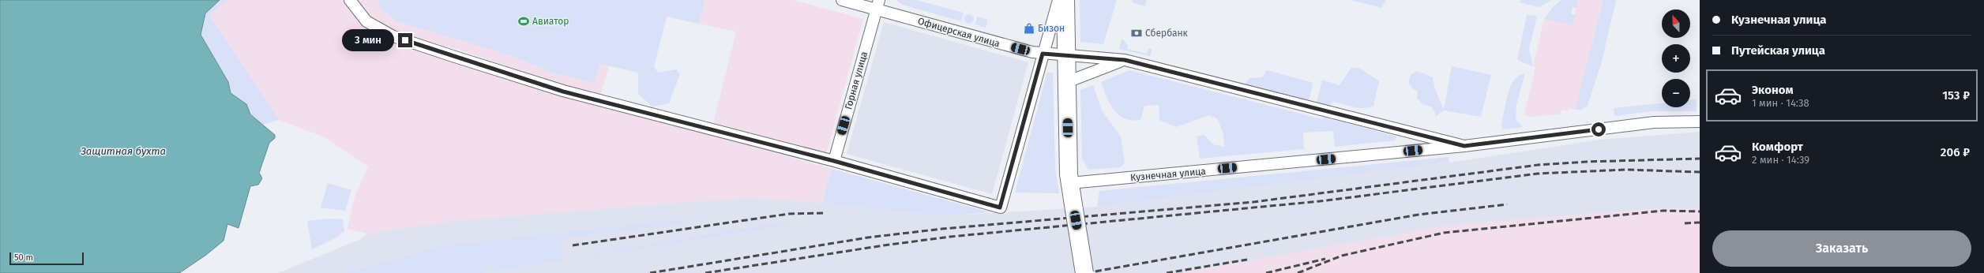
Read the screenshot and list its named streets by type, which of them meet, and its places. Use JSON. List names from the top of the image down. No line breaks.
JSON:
{"streets":{"street":["Офицерская улица","Горная улица","Кузнечная улица"]},"crossings":[["Офицерская улица","Горная улица"],["Офицерская улица","Кузнечная улица"]],"water":["Защитная бухта"],"places":{"sports":["Авиатор"],"shop":["Бизон"],"bank":["Сбербанк"]},"scale_bar":"50 m","north":"top","page":{"banner":["Кузнечная улица","Путейская улица"],"map_buttons":["+","−"],"bubble":"3 мин","list":[{"name":"Эконом","note":"1 мин · 14:38","value":"153 ₽"},{"name":"Комфорт","note":"2 мин · 14:39","value":"206 ₽"}],"buttons":"Заказать","scale":"50 m"}}
